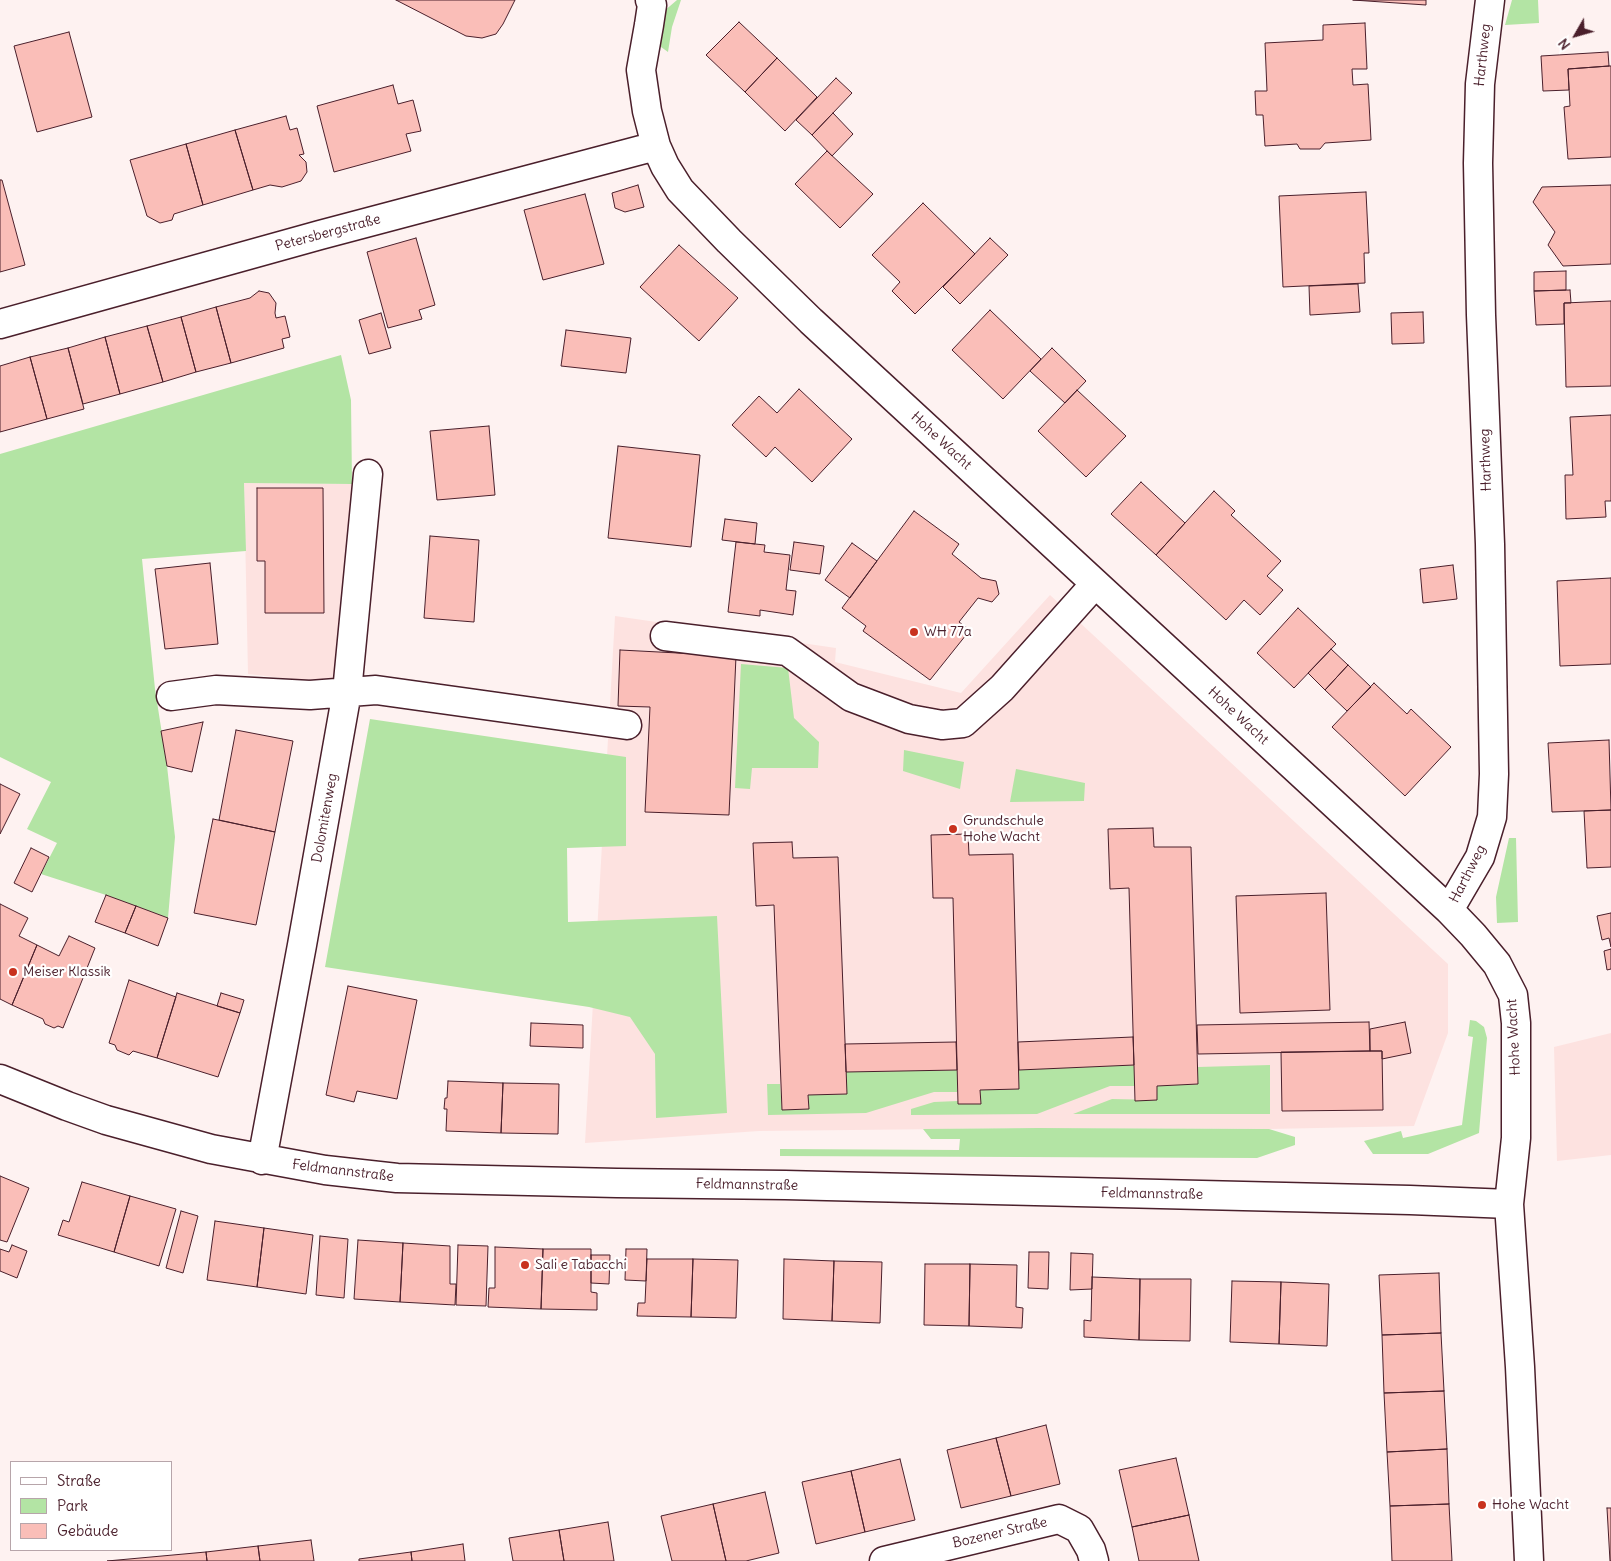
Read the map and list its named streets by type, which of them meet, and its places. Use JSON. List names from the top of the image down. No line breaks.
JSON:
{"streets":{"street":["Harthweg","Petersbergstraße","Hohe Wacht","Dolomitenweg","Feldmannstraße","Bozener Straße"]},"crossings":[["Harthweg","Hohe Wacht"],["Petersbergstraße","Hohe Wacht"],["Hohe Wacht","Feldmannstraße"],["Dolomitenweg","Feldmannstraße"]],"places":["WH 77a","Grundschule Hohe Wacht","Meiser Klassik","Sali e Tabacchi","Hohe Wacht"],"legend":["Straße","Park","Gebäude"],"north":"bottom left"}
